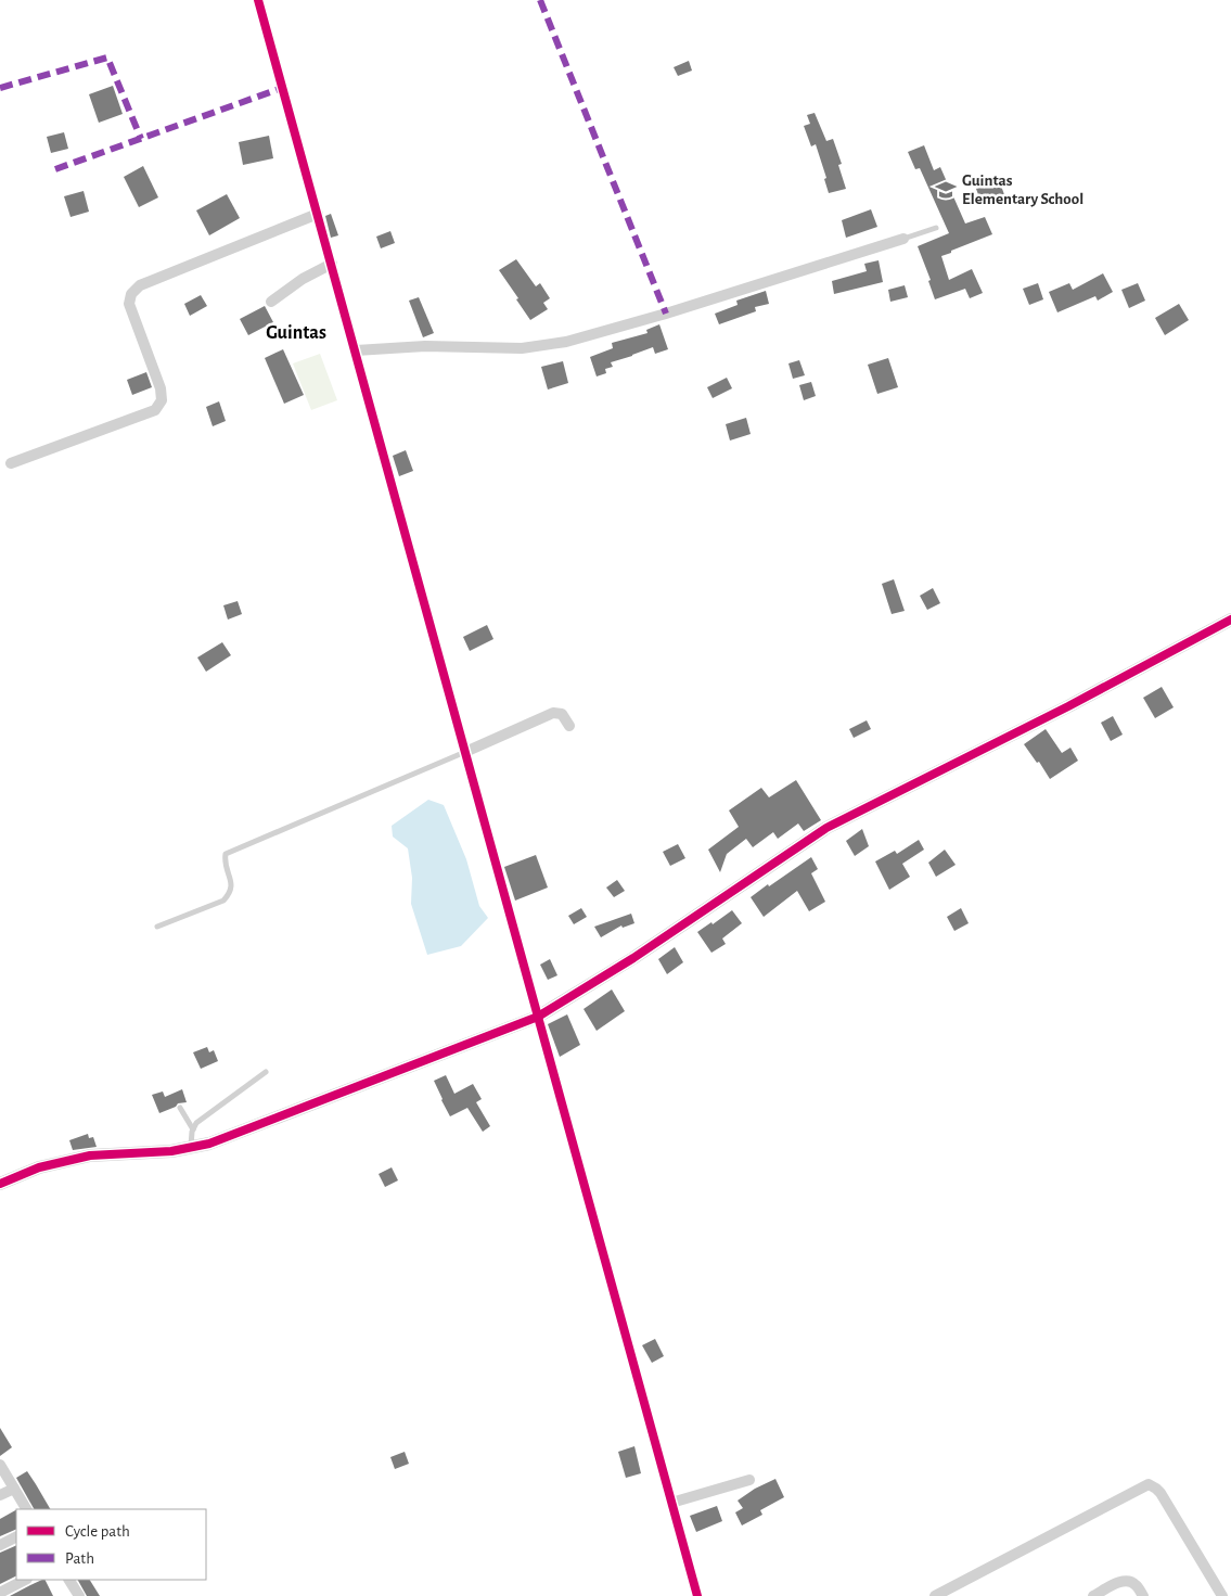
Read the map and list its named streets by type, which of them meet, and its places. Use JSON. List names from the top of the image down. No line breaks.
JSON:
{"districts":["Guintas"],"places":{"school or university":["Guintas Elementary School"]},"legend":["Cycle path","Path"]}
